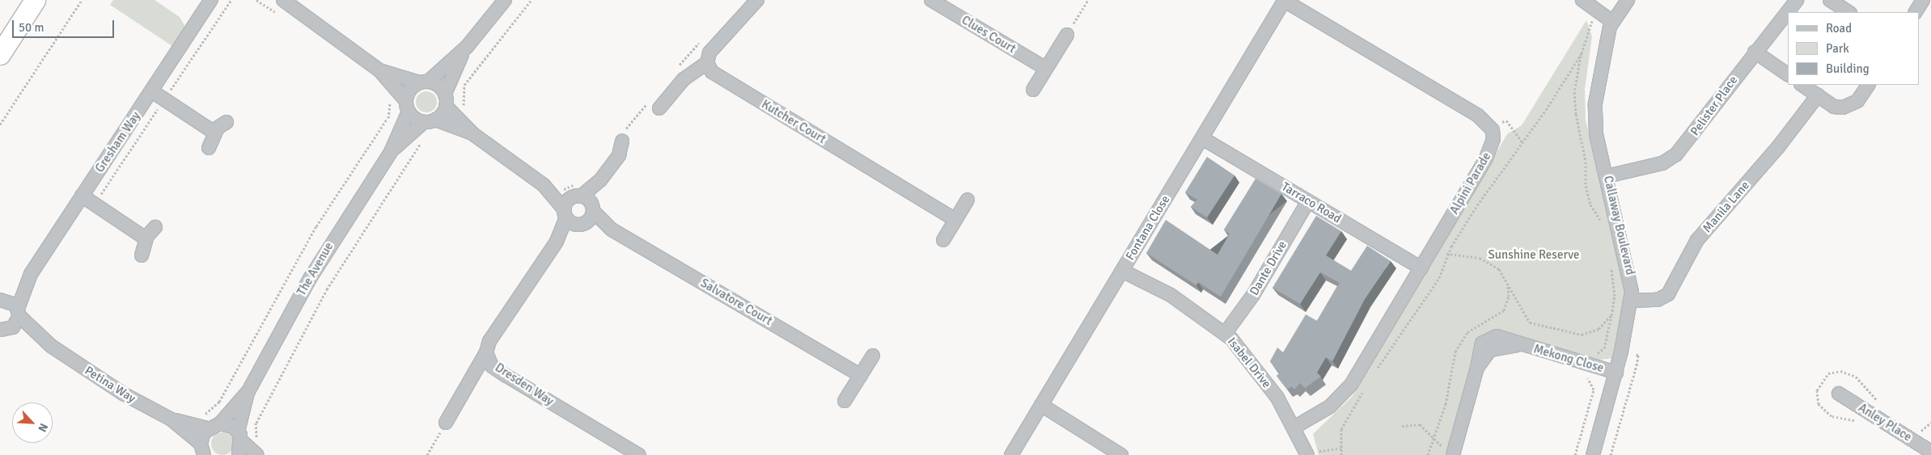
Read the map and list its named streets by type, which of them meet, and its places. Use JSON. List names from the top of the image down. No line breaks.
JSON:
{"streets":{"street":["Clues Court","Pelister Place","Kutcher Court","Gresham Way","Alpini Parade","Tarraco Road","Manila Lane","Callaway Boulevard","Fontana Close","Dante Drive","The Avenue","Salvatore Court","Mekong Close","Isabel Drive","Petina Way","Dresden Way","Anley Place"]},"crossings":[["Pelister Place","Callaway Boulevard"],["Gresham Way","Petina Way"],["Alpini Parade","Tarraco Road"],["Alpini Parade","Fontana Close"],["Alpini Parade","Isabel Drive"],["Tarraco Road","Fontana Close"],["Tarraco Road","Dante Drive"],["Manila Lane","Callaway Boulevard"],["Callaway Boulevard","Mekong Close"],["Fontana Close","Isabel Drive"],["Dante Drive","Isabel Drive"],["The Avenue","Salvatore Court"],["The Avenue","Petina Way"],["Salvatore Court","Dresden Way"]],"parks":["Sunshine Reserve"],"legend":["Road","Park","Building"],"scale_bar":"50 m","north":"bottom right"}
